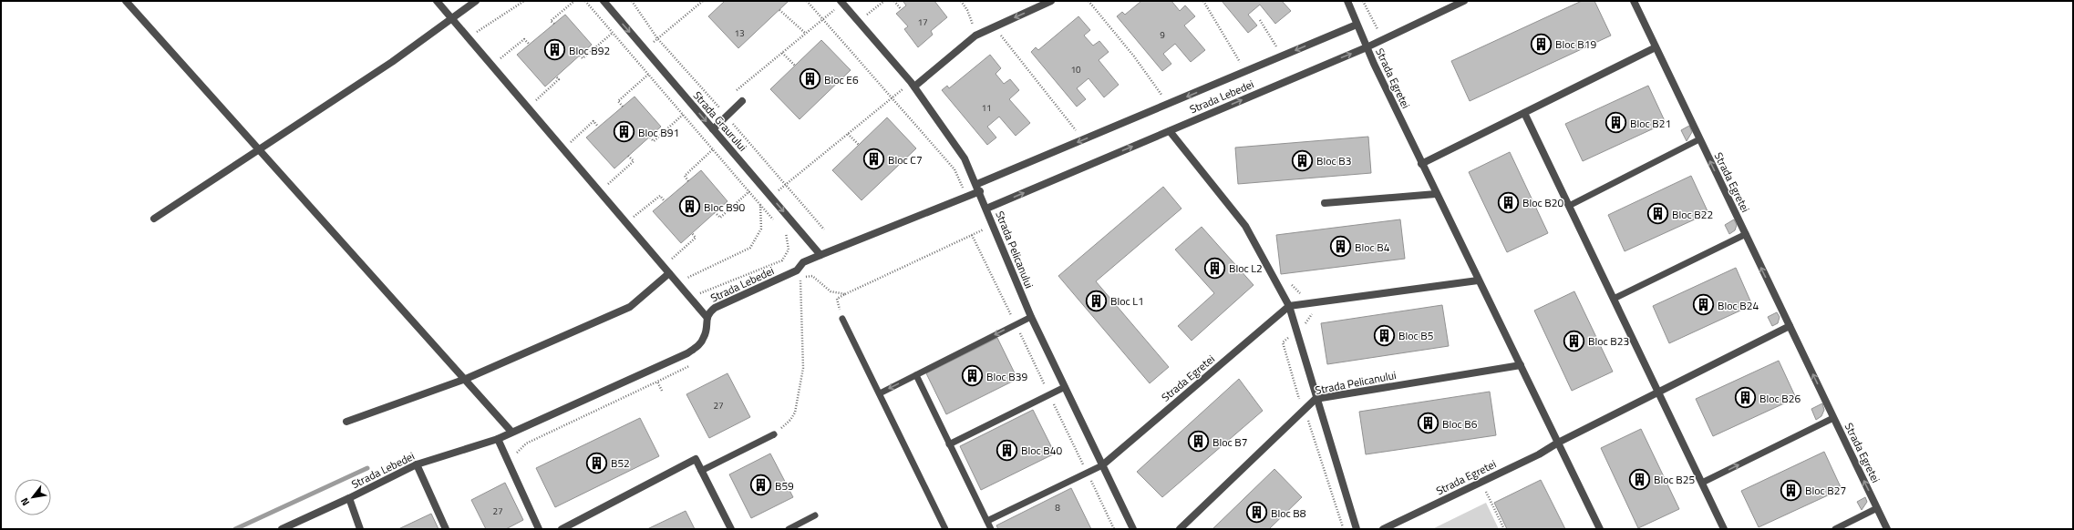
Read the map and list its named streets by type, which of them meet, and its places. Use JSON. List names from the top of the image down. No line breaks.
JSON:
{"streets":{"street":["Strada Egretei","Strada Lebedei","Strada Graurului","Strada Pelicanului"]},"crossings":[["Strada Egretei","Strada Lebedei"],["Strada Egretei","Strada Pelicanului"],["Strada Lebedei","Strada Graurului"],["Strada Lebedei","Strada Pelicanului"]],"one_way":["Strada Graurului"],"places":{"building":["Bloc B19","Bloc B92","Bloc E6","Bloc B21","Bloc B91","Bloc C7","Bloc B3","Bloc B20","Bloc B90","Bloc B22","Bloc B4","Bloc L2","Bloc L1","Bloc B24","Bloc B5","Bloc B23","Bloc B39","Bloc B26","Bloc B6","Bloc B7","Bloc B40","B52","Bloc B25","B59","Bloc B27","Bloc B8"]},"house_numbers":["17","13","9","10","11","27","8","27"],"north":"bottom left"}
